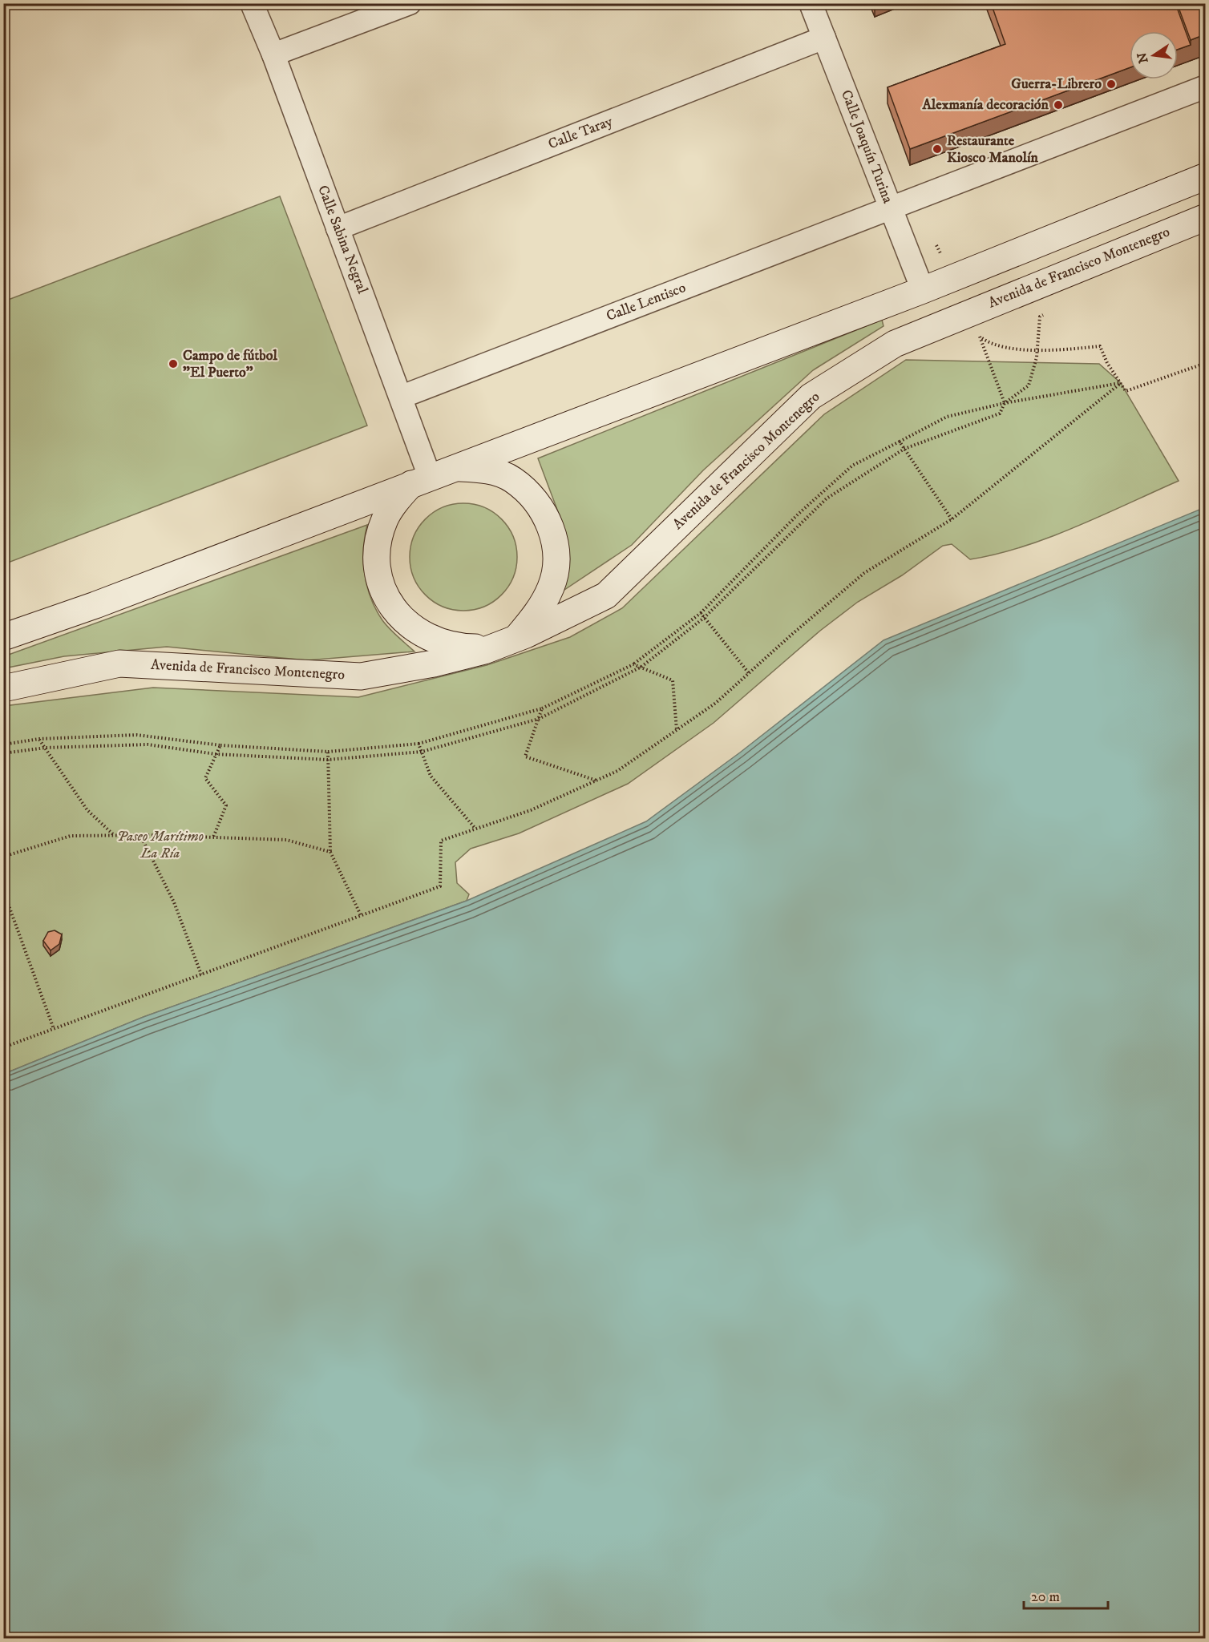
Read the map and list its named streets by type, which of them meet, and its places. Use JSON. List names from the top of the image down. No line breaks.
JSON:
{"streets":{"street":["Calle Taray","Calle Joaquín Turina","Calle Sabina Negral","Avenida de Francisco Montenegro","Calle Lentisco"]},"crossings":[["Calle Taray","Calle Joaquín Turina"],["Calle Taray","Calle Sabina Negral"],["Calle Joaquín Turina","Avenida de Francisco Montenegro"],["Calle Joaquín Turina","Calle Lentisco"],["Calle Sabina Negral","Avenida de Francisco Montenegro"],["Calle Sabina Negral","Calle Lentisco"]],"parks":["Paseo Marítimo La Ría"],"places":["Guerra-Librero","Alexmanía decoración","Restaurante Kiosco Manolín","Campo de fútbol \"El Puerto\""],"scale_bar":"20 m","north":"left"}
